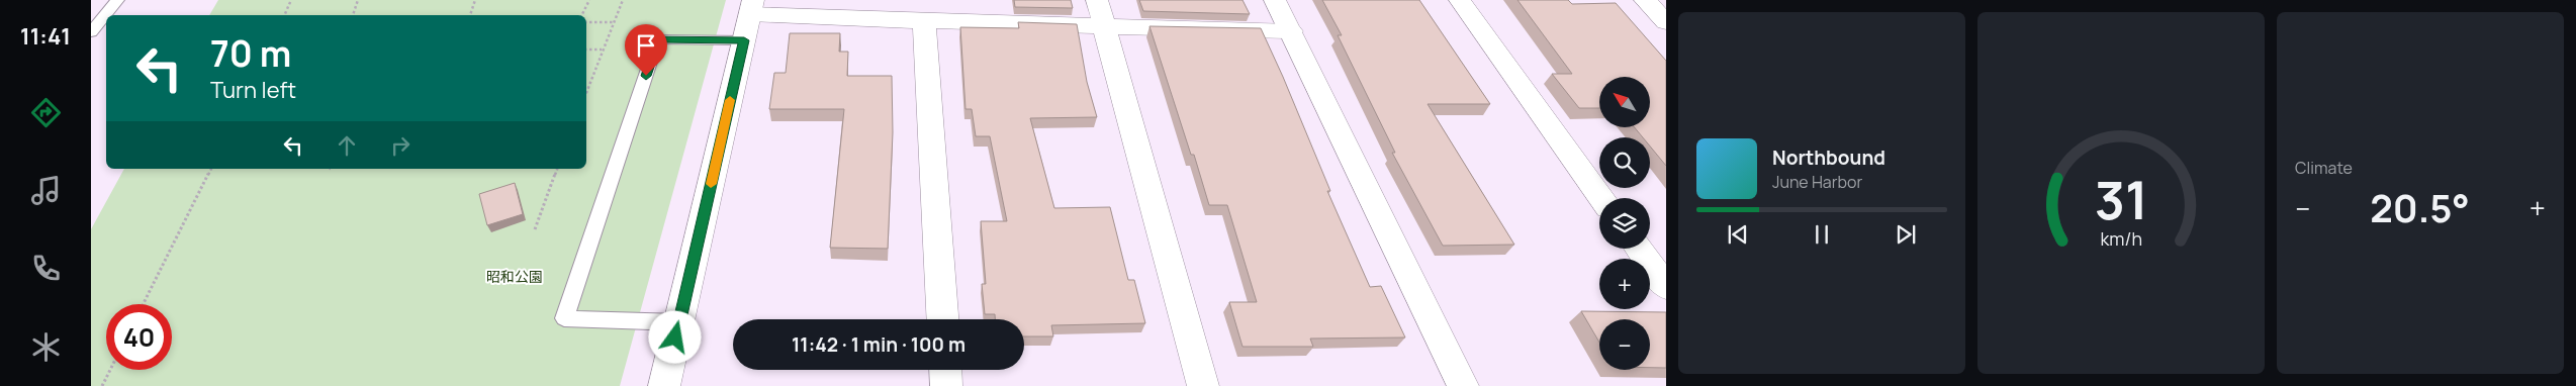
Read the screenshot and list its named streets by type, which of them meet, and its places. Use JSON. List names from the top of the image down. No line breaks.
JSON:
{"parks":["昭和公園"],"north":"top left","page":{"tabs":"11:41","tile":"Climate","turn":["70 m","Turn left"],"map_buttons":["+","−"],"song":["Northbound","June Harbor"],"heat":["−","20.5°","+"],"limit":"40","trip":"11:42 · 1 min · 100 m","gauge":["31","km/h"]}}
